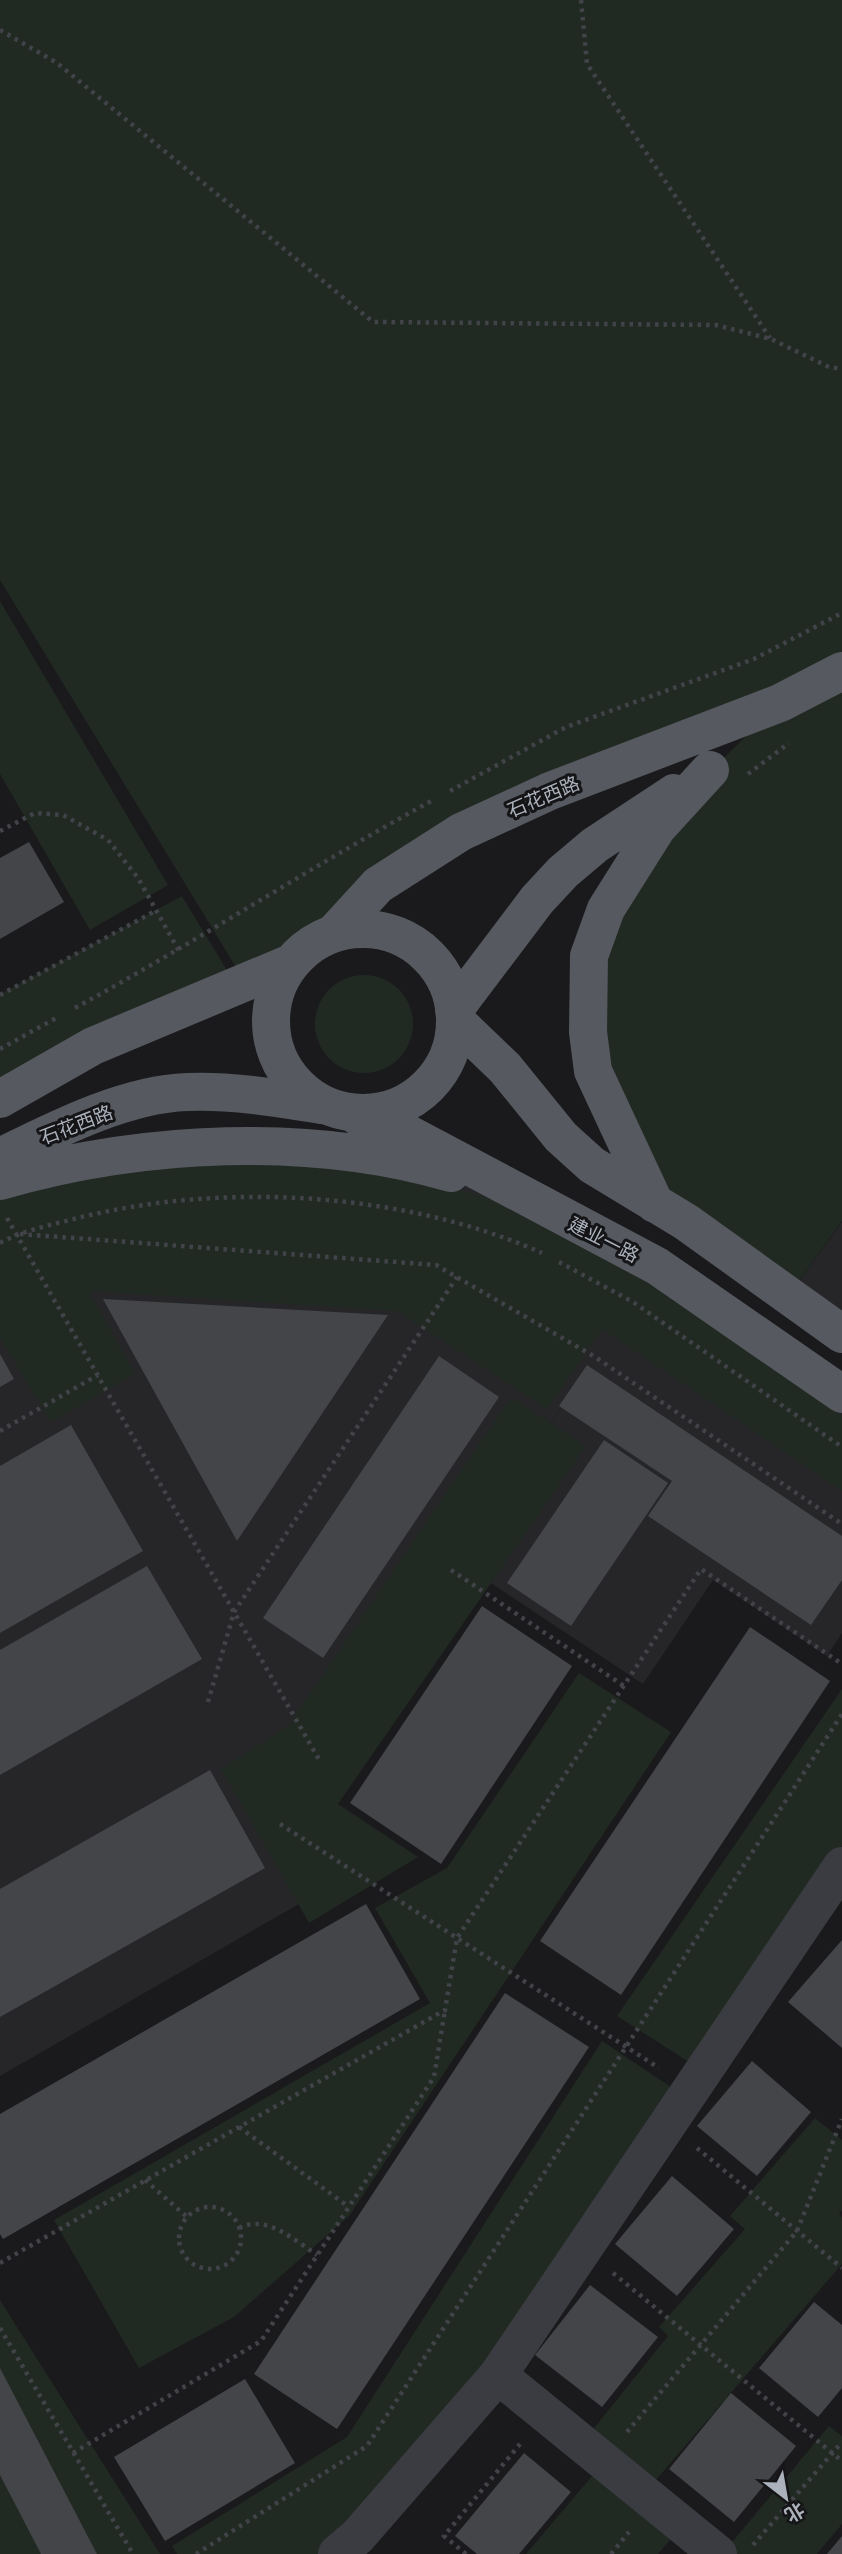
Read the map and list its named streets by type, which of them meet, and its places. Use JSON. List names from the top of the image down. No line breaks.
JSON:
{"streets":{"main road":["石花西路","建业一路"]},"crossings":[["石花西路","建业一路"]],"north":"bottom right"}
